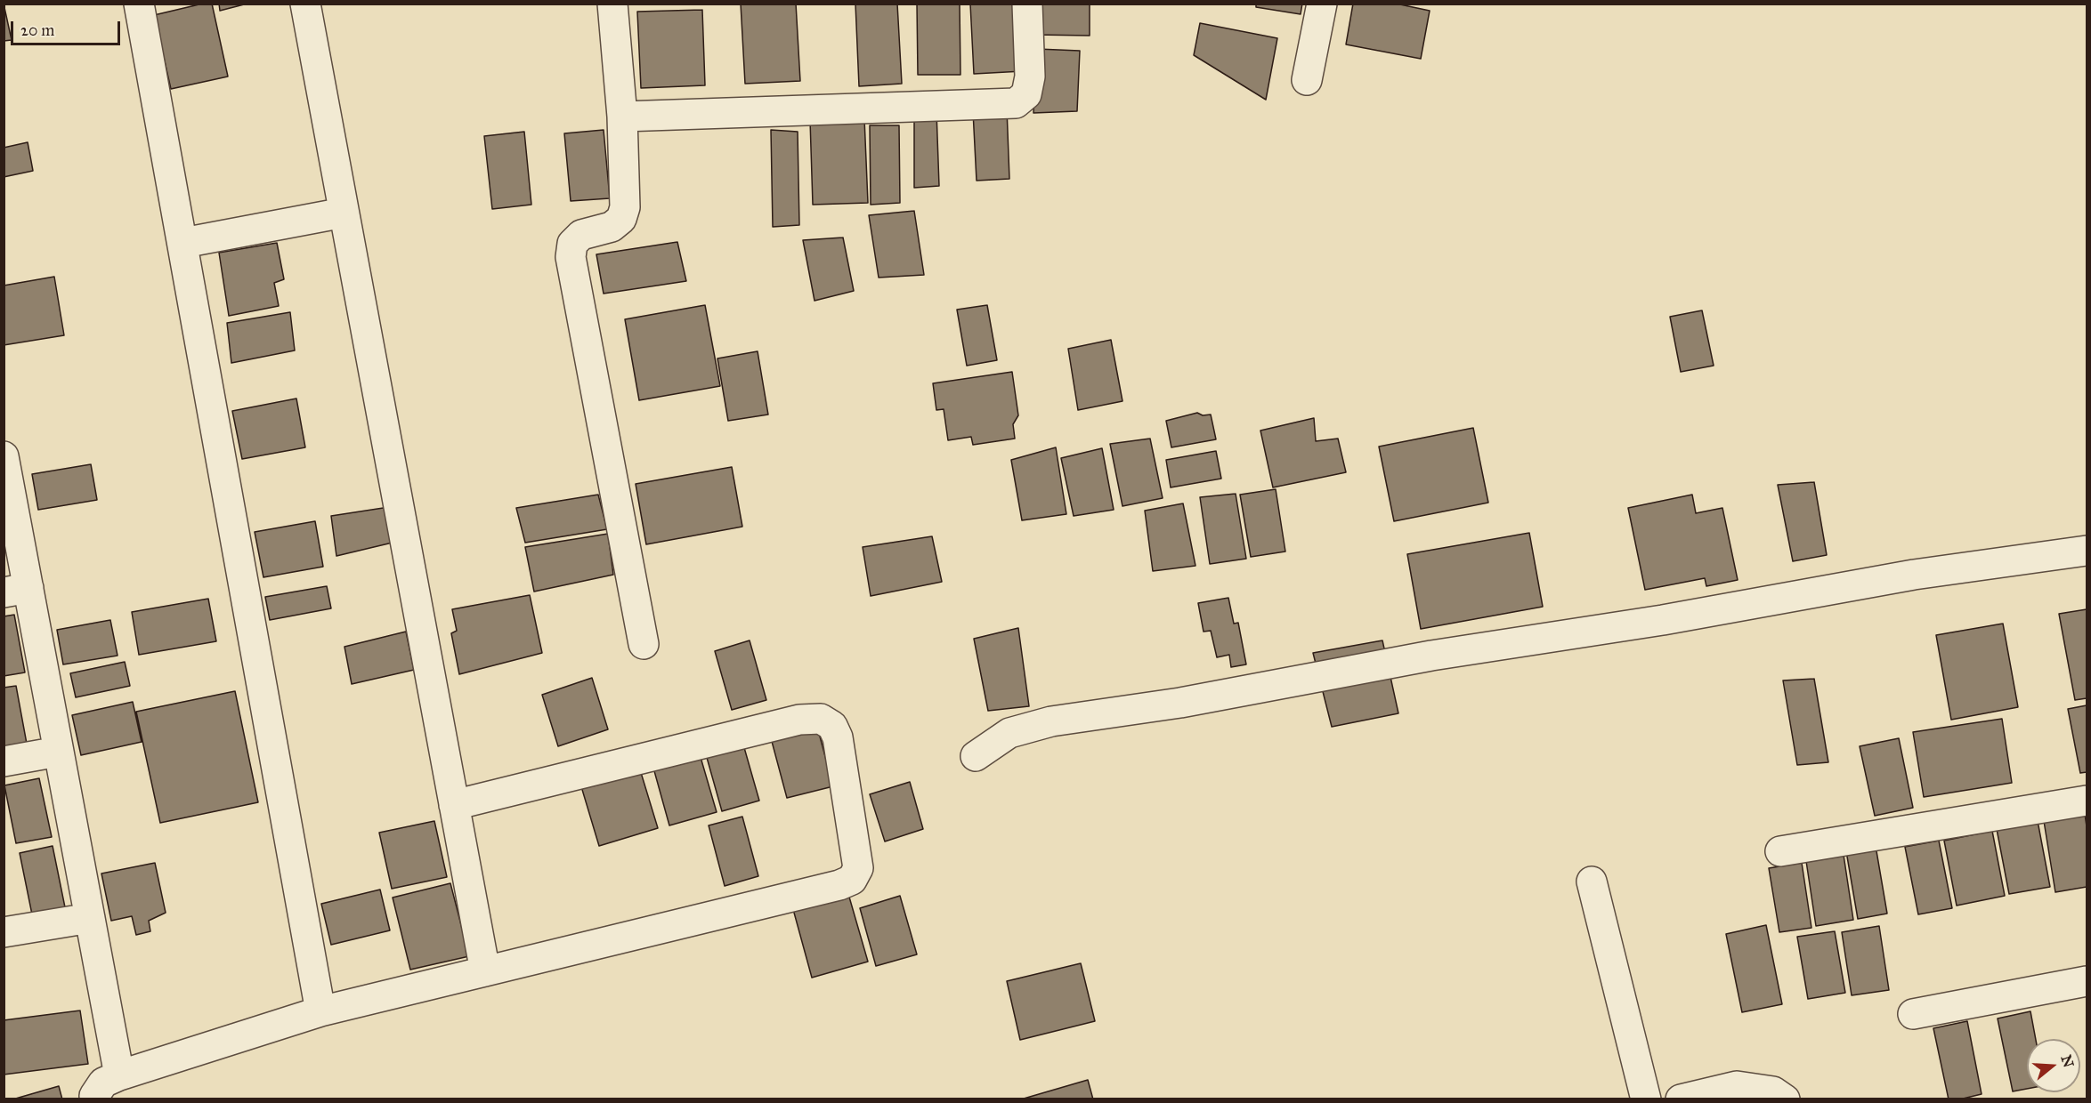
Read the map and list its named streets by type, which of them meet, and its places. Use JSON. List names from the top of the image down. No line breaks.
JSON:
{"scale_bar":"20 m","north":"right"}
